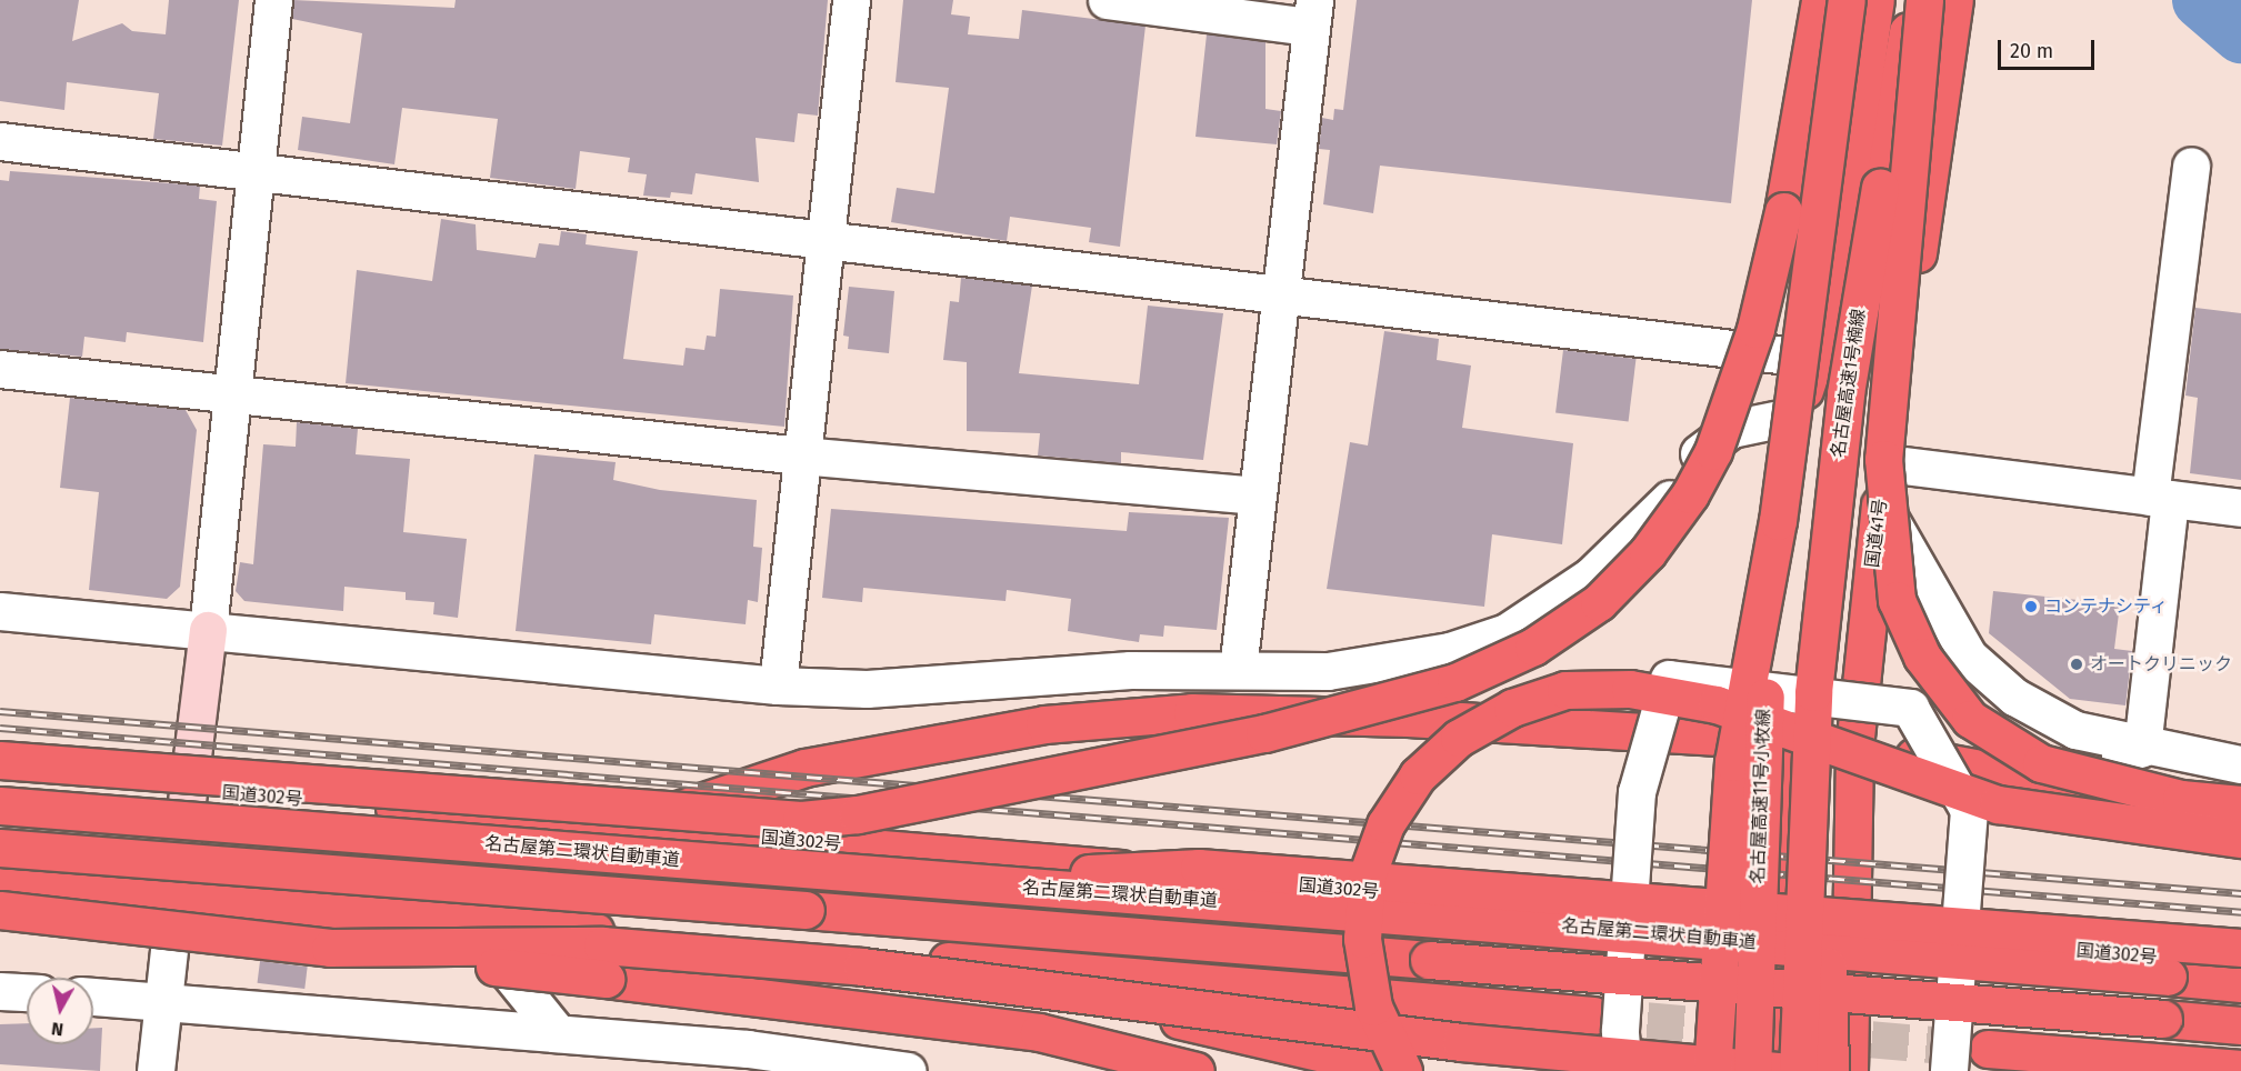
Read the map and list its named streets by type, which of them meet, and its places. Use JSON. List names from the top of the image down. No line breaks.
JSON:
{"streets":{"highway":["名古屋高速1号楠線","国道41号","国道302号","名古屋高速11号小牧線","名古屋第二環状自動車道"]},"places":["コンテナシティ","オートクリニック"],"scale_bar":"20 m","north":"bottom"}
